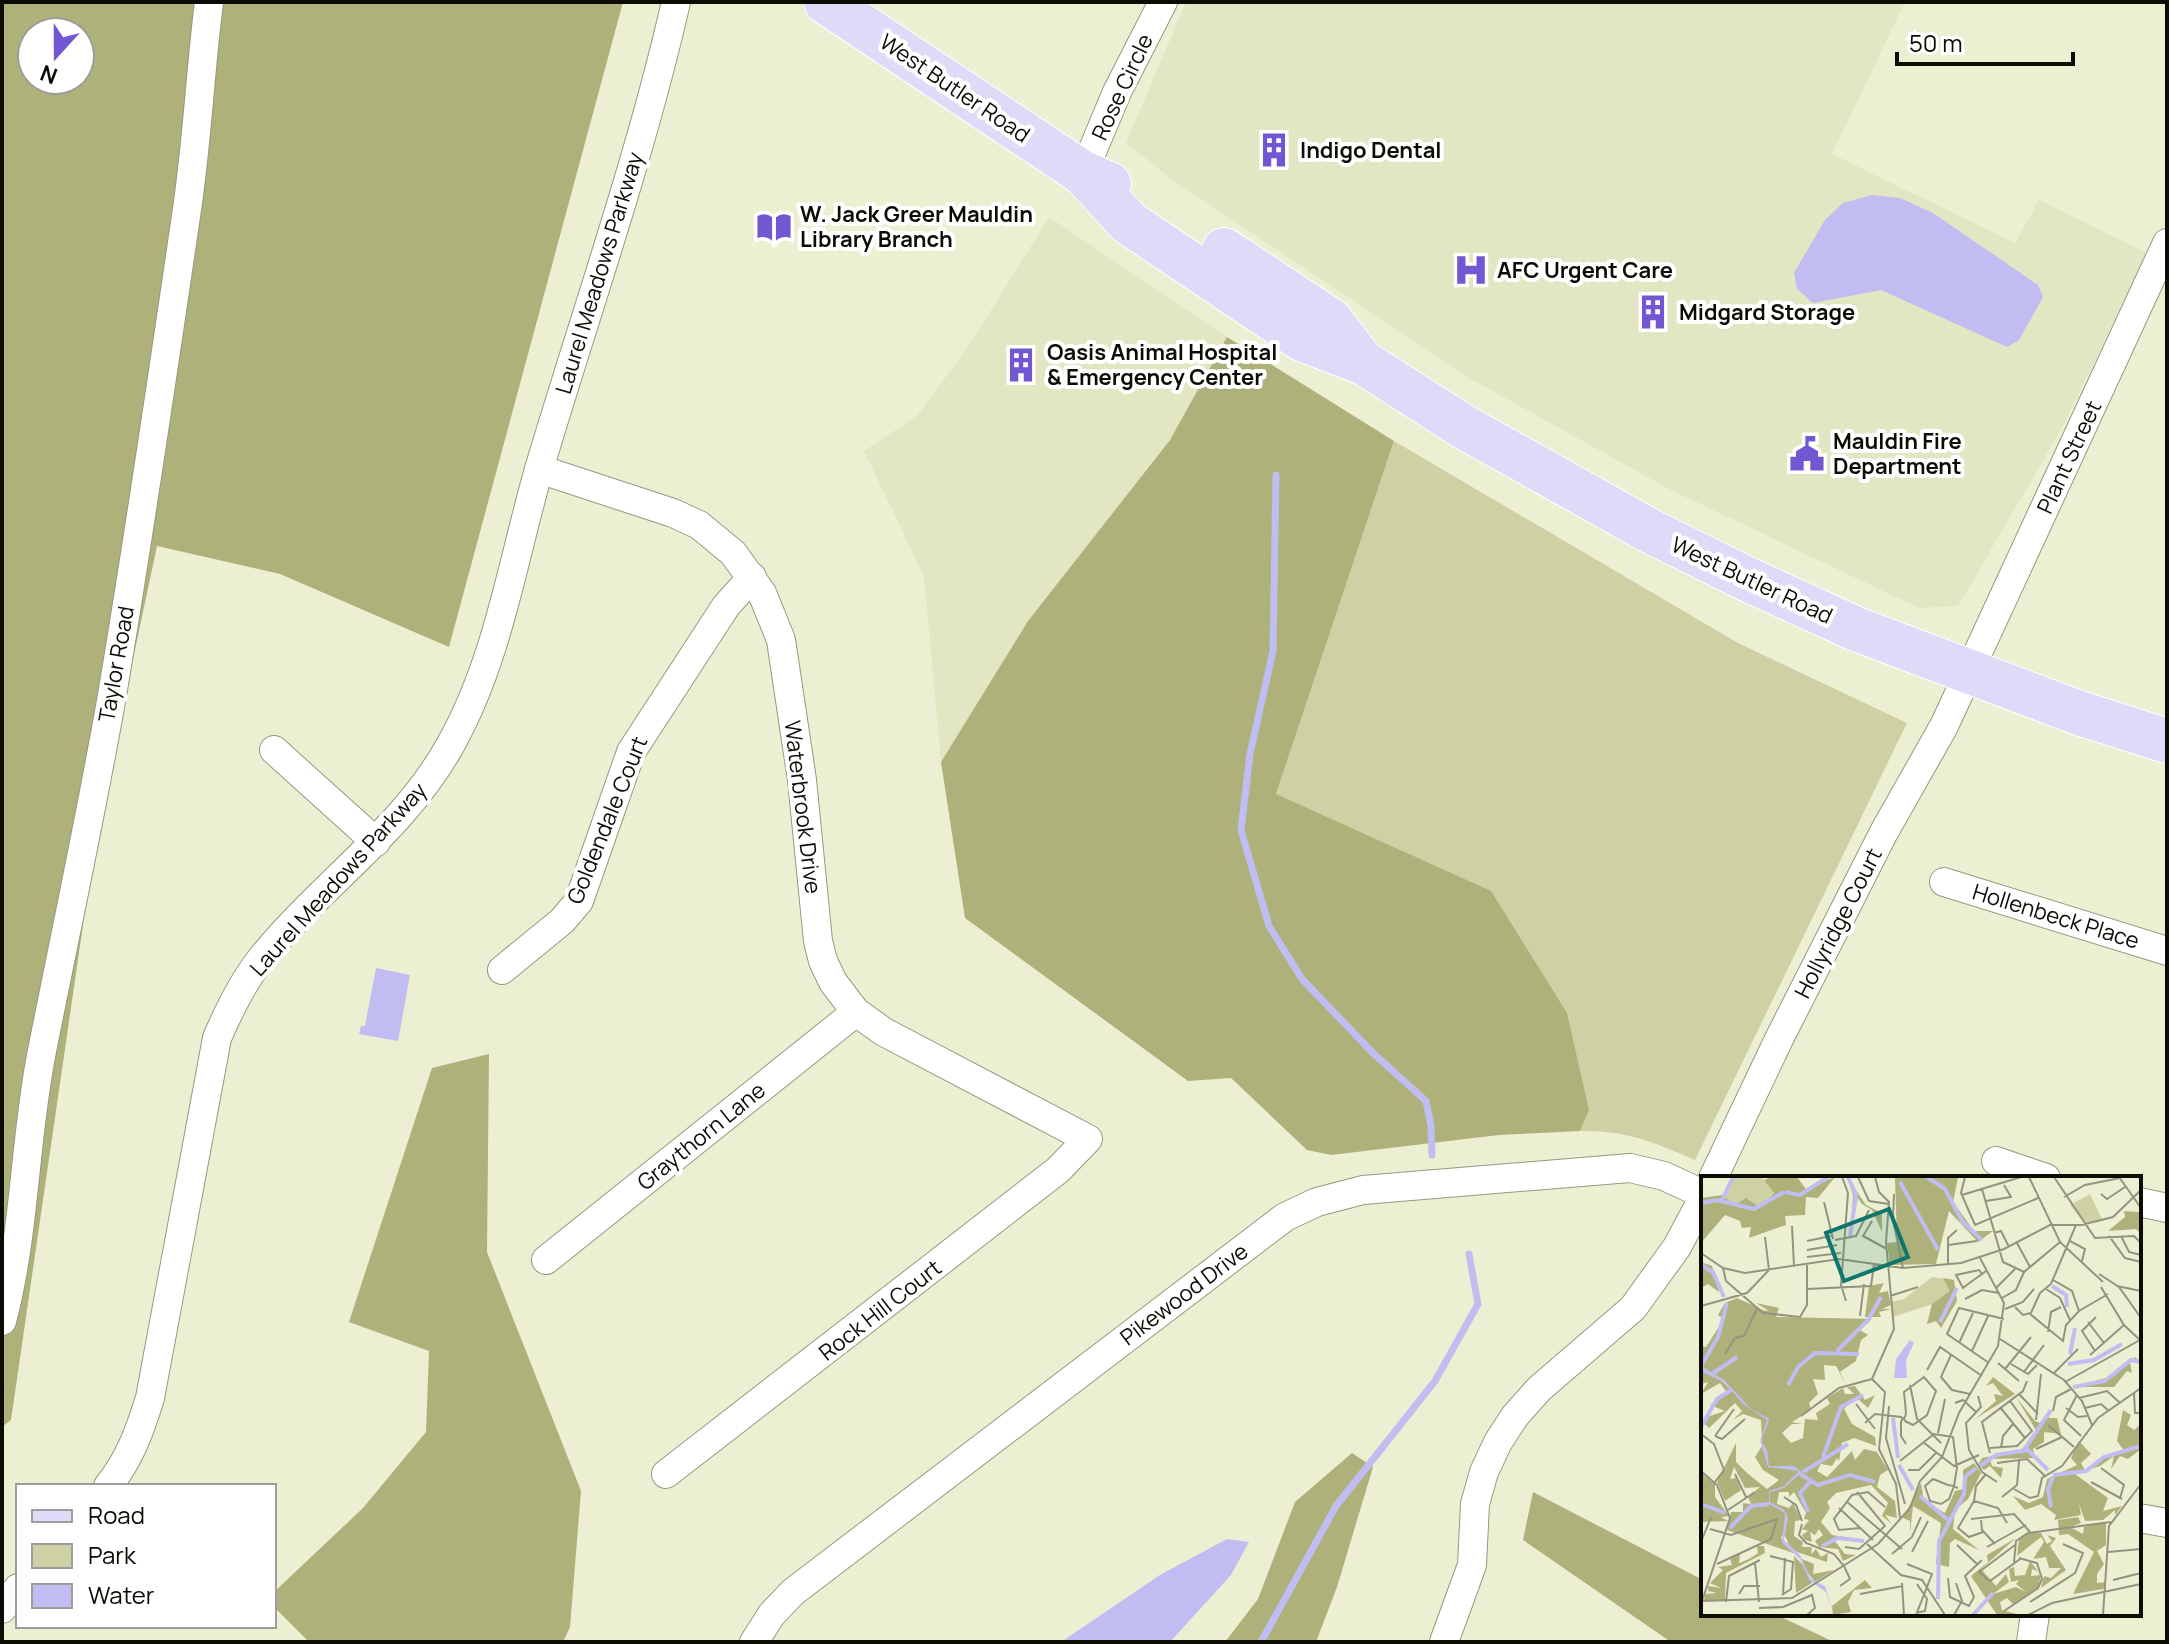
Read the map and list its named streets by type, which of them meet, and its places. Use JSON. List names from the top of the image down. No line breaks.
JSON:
{"streets":{"main road":["West Butler Road"],"street":["Rose Circle","Laurel Meadows Parkway","Plant Street","Taylor Road","Waterbrook Drive","Goldendale Court","Hollenbeck Place","Hollyridge Court","Graythorn Lane","Pikewood Drive","Rock Hill Court"]},"crossings":[["Rose Circle","West Butler Road"],["West Butler Road","Plant Street"],["West Butler Road","Hollyridge Court"],["Laurel Meadows Parkway","Waterbrook Drive"],["Plant Street","Hollyridge Court"],["Waterbrook Drive","Goldendale Court"],["Waterbrook Drive","Graythorn Lane"],["Waterbrook Drive","Rock Hill Court"]],"places":{"building":["Indigo Dental","Midgard Storage","Oasis Animal Hospital & Emergency Center"],"library":["W. Jack Greer Mauldin Library Branch"],"hospital":["AFC Urgent Care"],"public building":["Mauldin Fire Department"]},"legend":["Road","Park","Water"],"scale_bar":"50 m","north":"bottom"}
